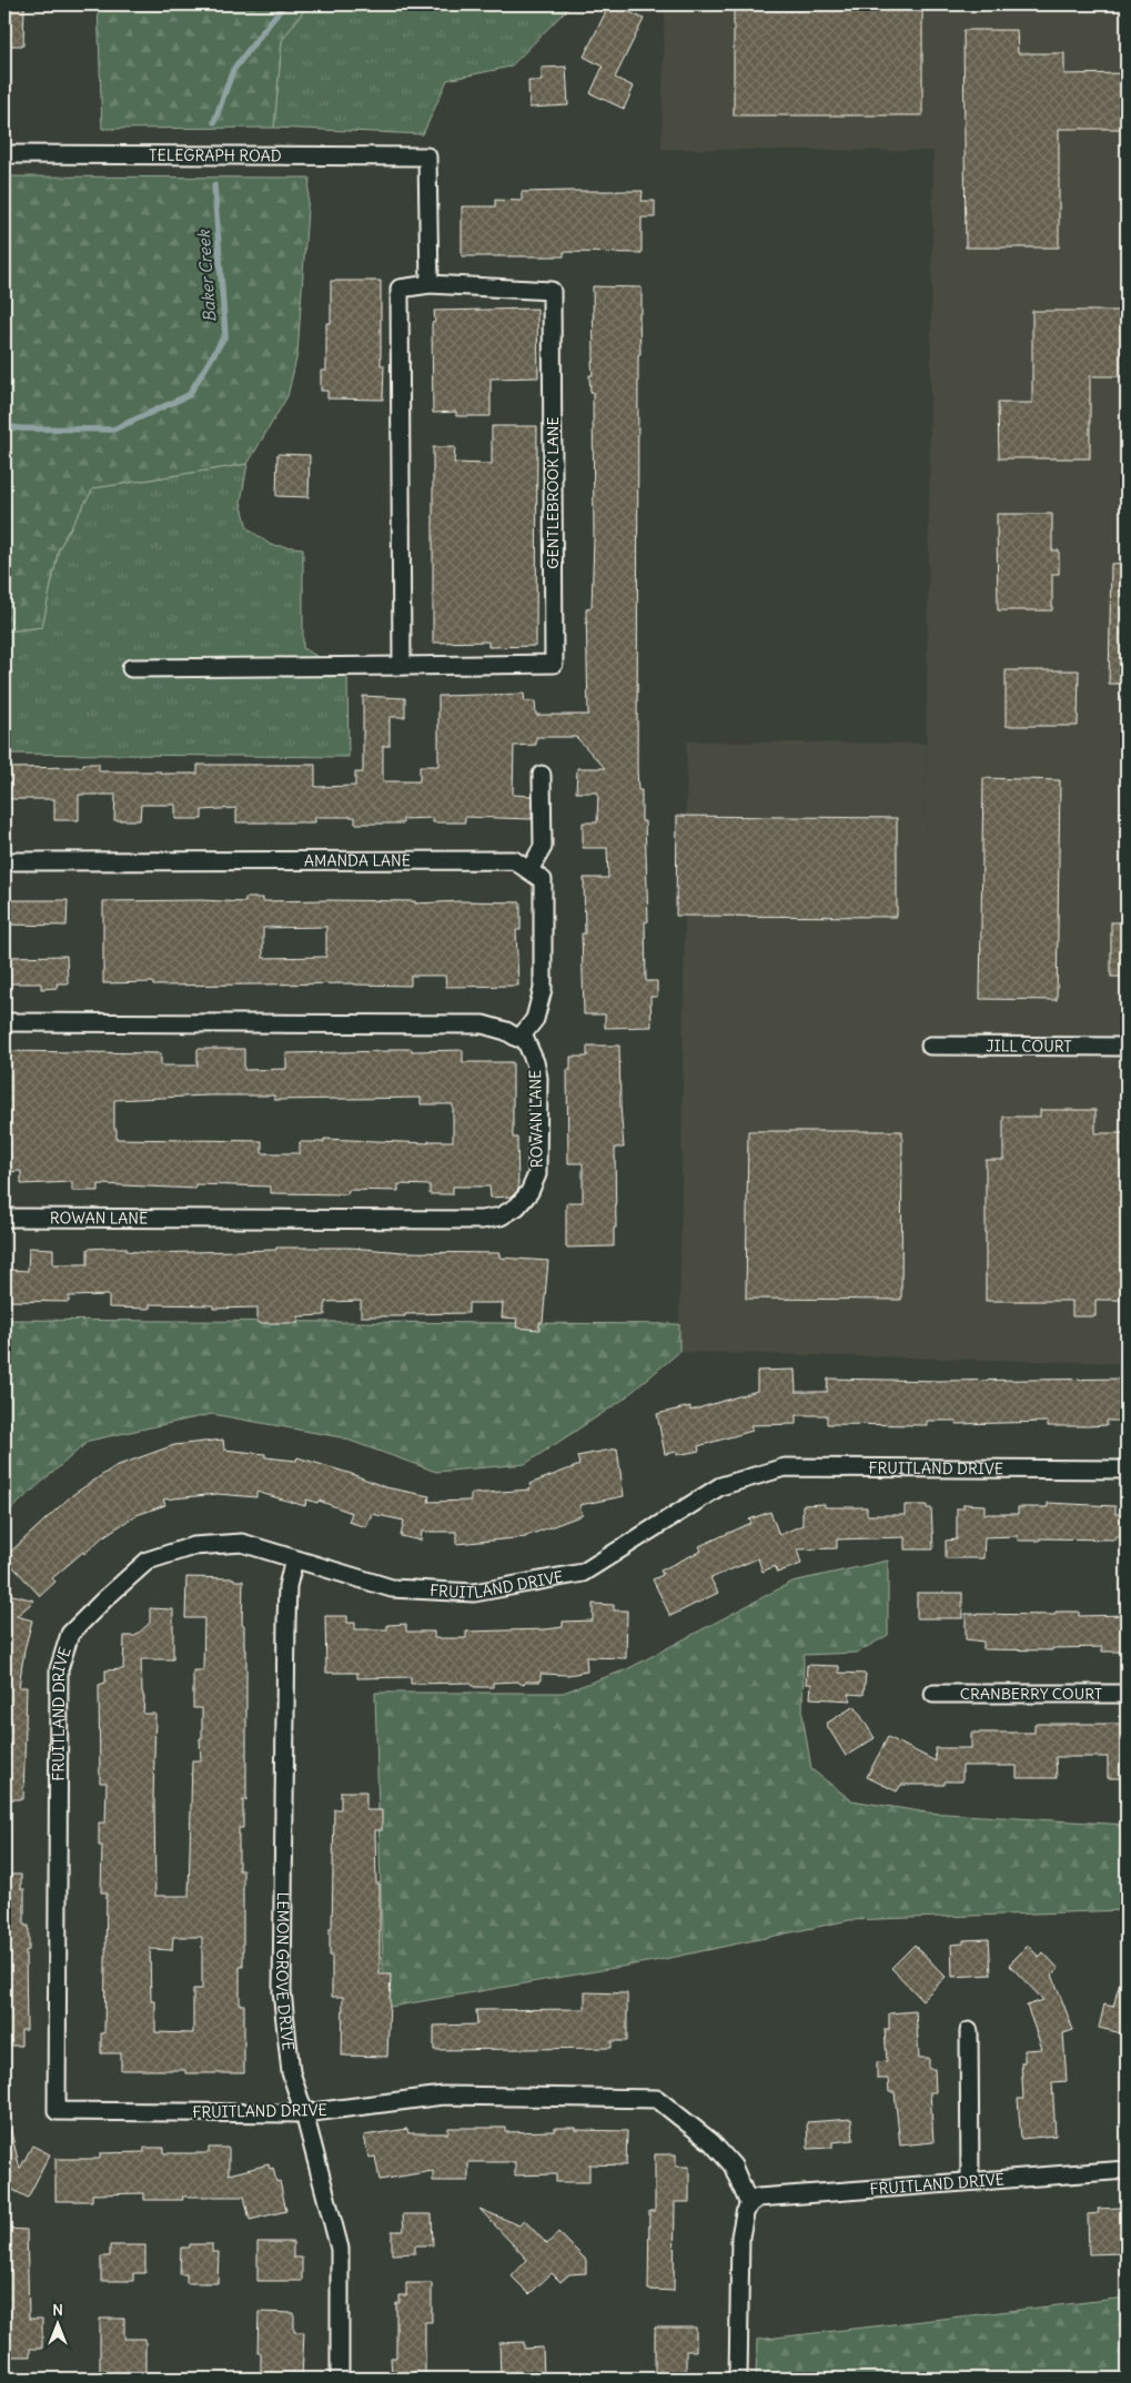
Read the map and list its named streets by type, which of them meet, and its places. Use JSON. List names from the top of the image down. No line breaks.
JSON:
{"streets":{"street":["TELEGRAPH ROAD","GENTLEBROOK LANE","AMANDA LANE","JILL COURT","ROWAN LANE","FRUITLAND DRIVE","CRANBERRY COURT","LEMON GROVE DRIVE"]},"crossings":[["TELEGRAPH ROAD","GENTLEBROOK LANE"],["FRUITLAND DRIVE","LEMON GROVE DRIVE"]],"water":["Baker Creek"],"north":"top"}
